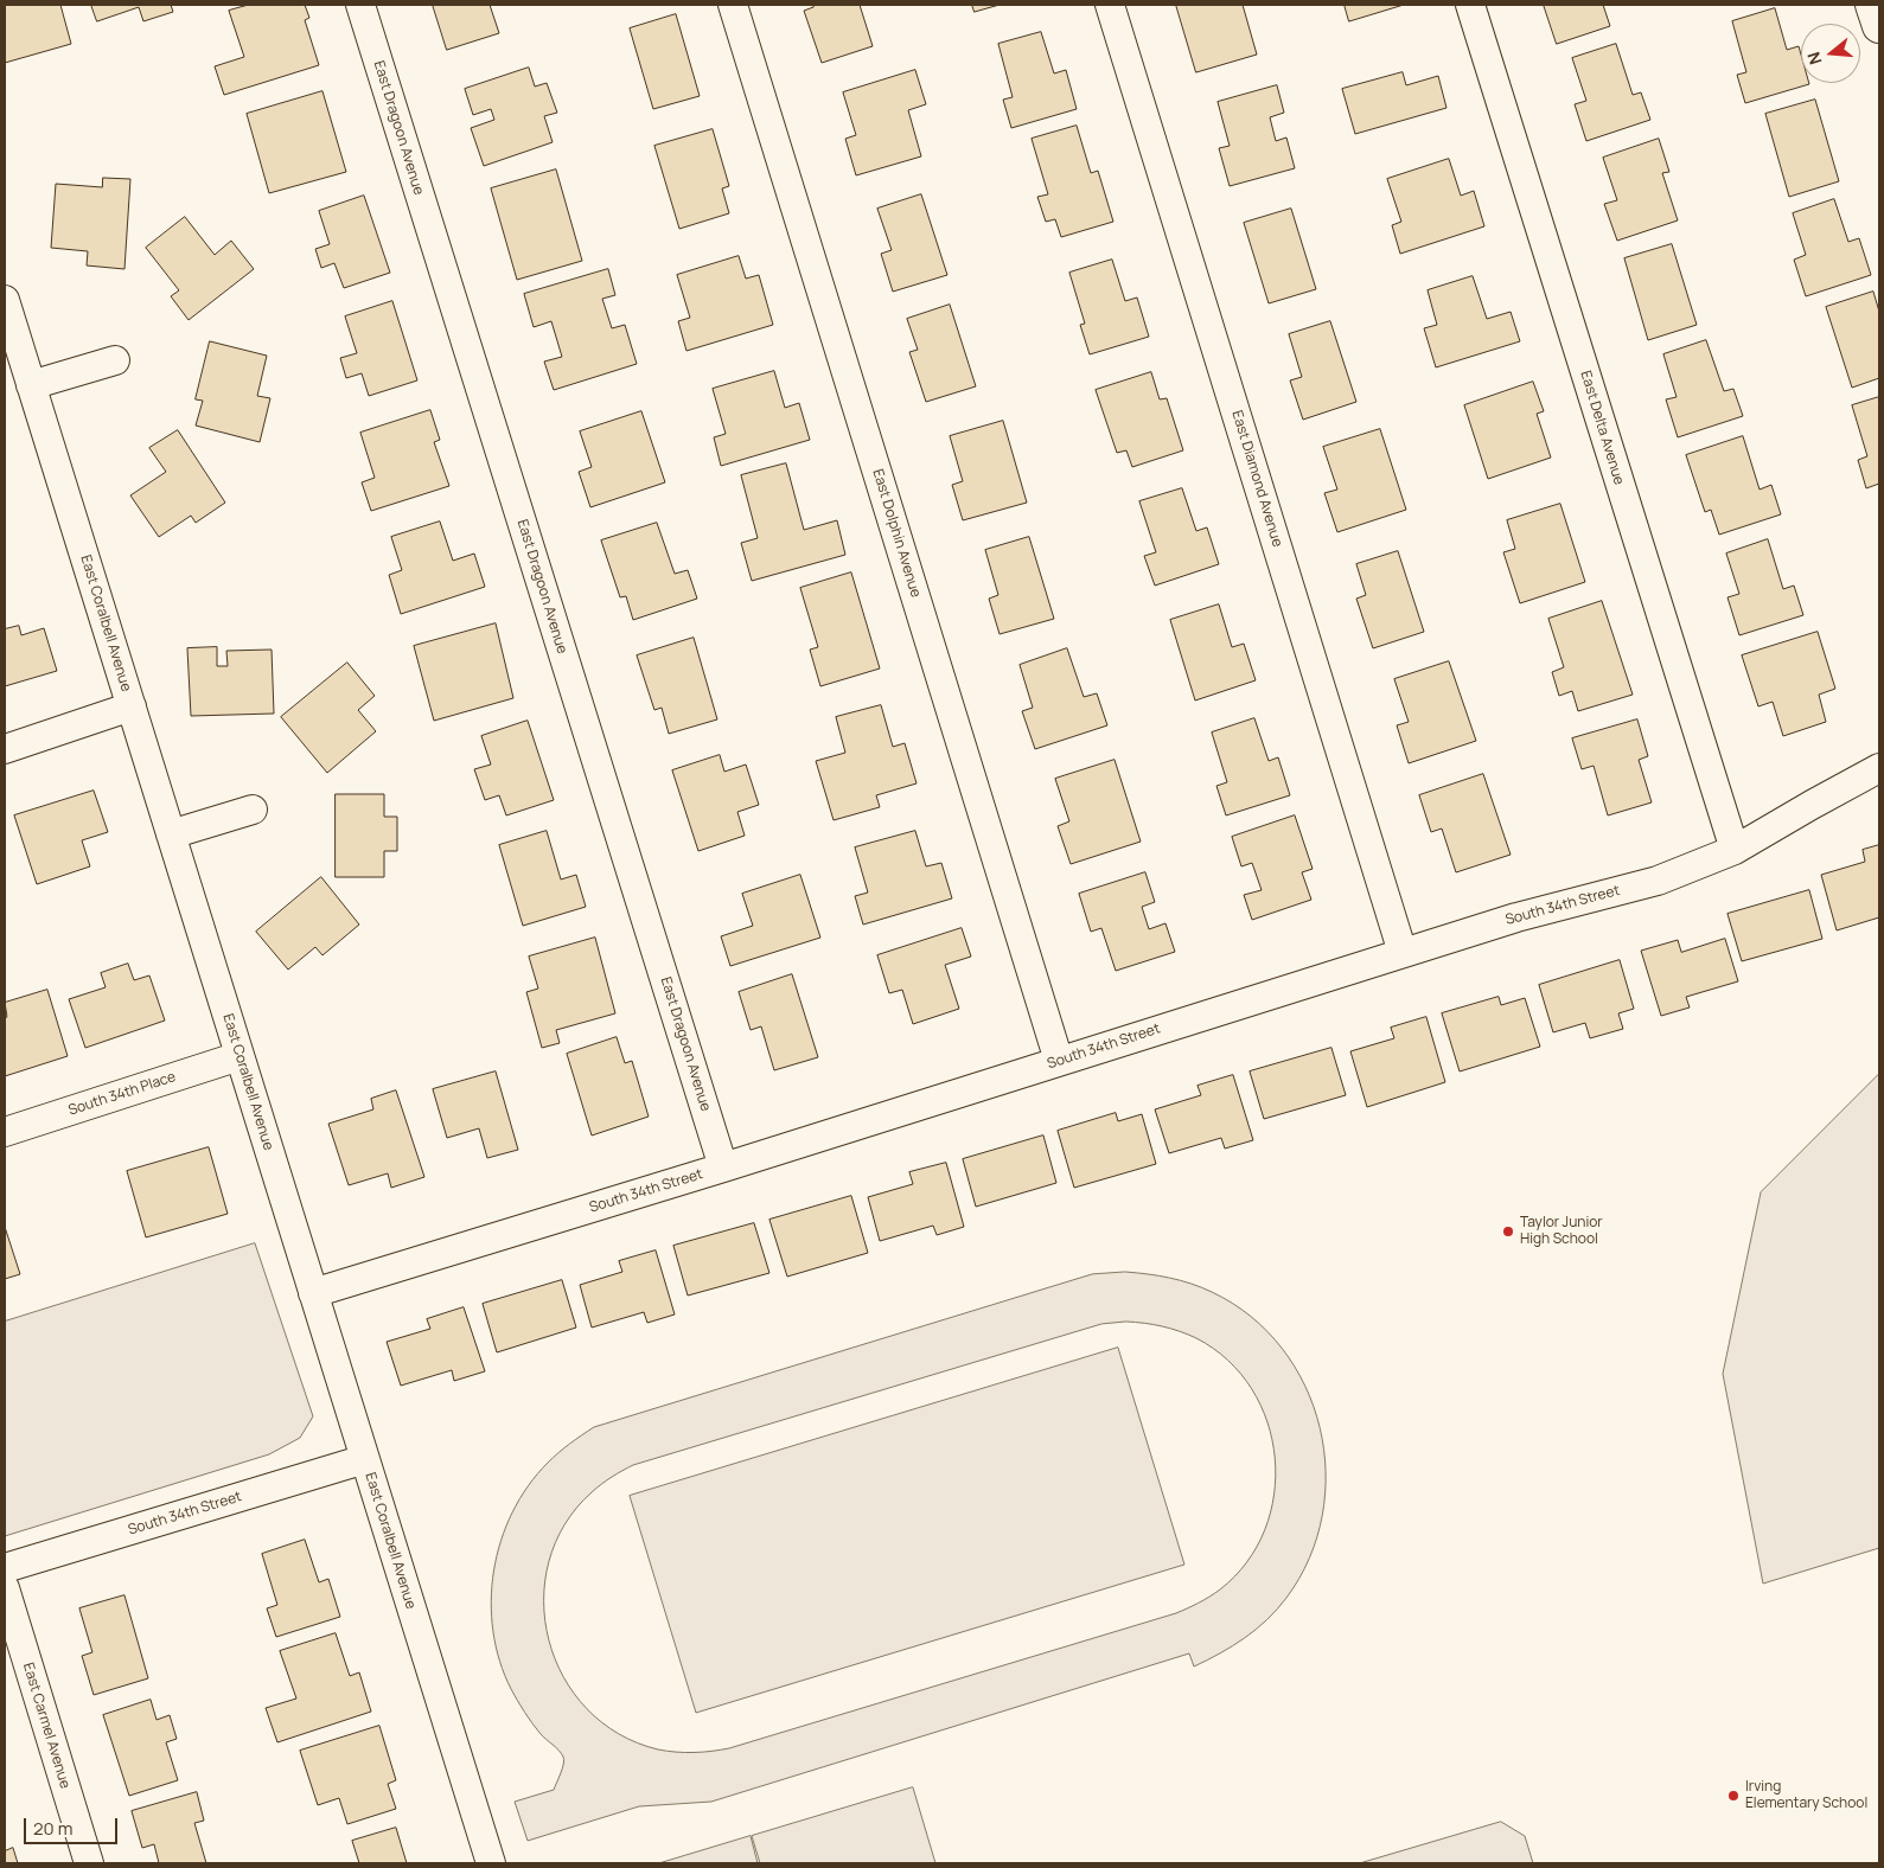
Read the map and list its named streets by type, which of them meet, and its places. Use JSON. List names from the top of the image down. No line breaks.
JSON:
{"streets":{"street":["East Dragoon Avenue","East Delta Avenue","East Diamond Avenue","East Dolphin Avenue","East Coralbell Avenue","South 34th Street","South 34th Place","East Carmel Avenue"]},"crossings":[["East Dragoon Avenue","South 34th Street"],["East Delta Avenue","South 34th Street"],["East Diamond Avenue","South 34th Street"],["East Dolphin Avenue","South 34th Street"],["East Coralbell Avenue","South 34th Street"],["East Coralbell Avenue","South 34th Place"]],"places":["Taylor Junior High School","Irving Elementary School"],"scale_bar":"20 m","north":"left"}
